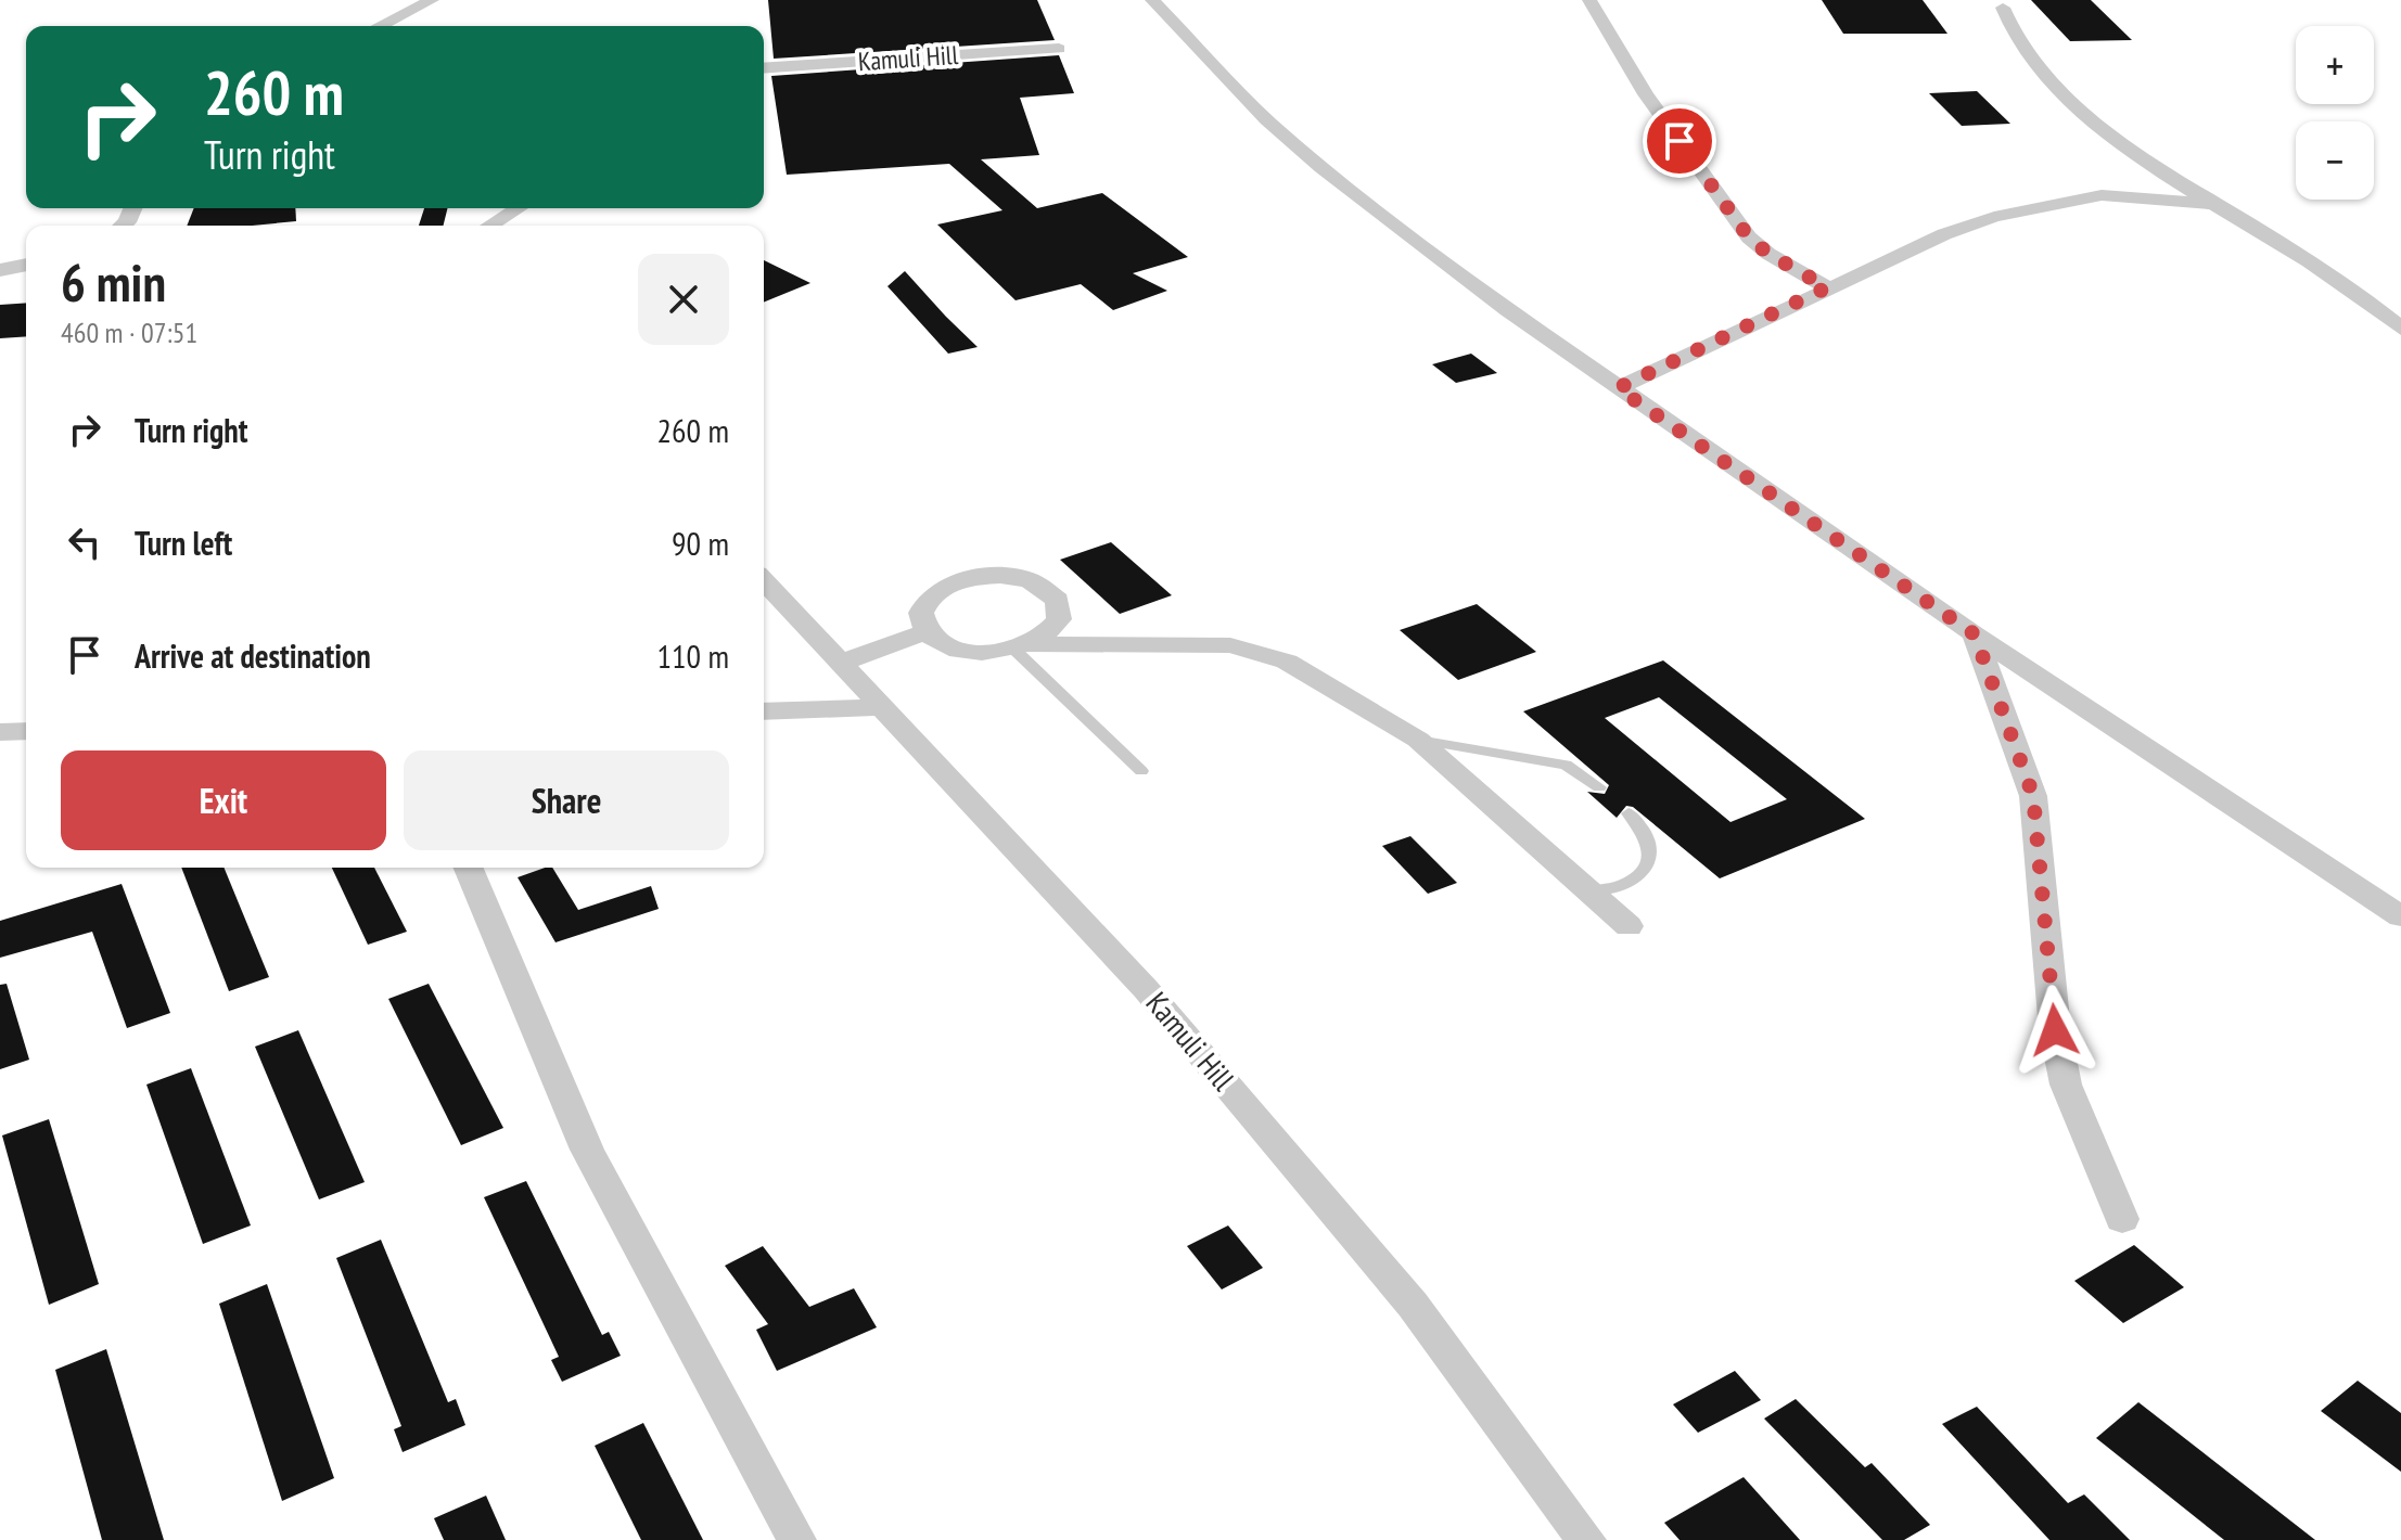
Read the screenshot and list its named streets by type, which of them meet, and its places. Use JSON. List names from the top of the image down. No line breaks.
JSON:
{"streets":{"street":["Kamuli Hill"]},"page":{"map_buttons":["+","−"],"turn":["260 m","Turn right"],"heading":["6 min","460 m · 07:51"],"list":[{"name":"Turn right","value":"260 m"},{"name":"Turn left","value":"90 m"},{"name":"Arrive at destination","value":"110 m"}],"buttons":["Exit","Share"]}}
